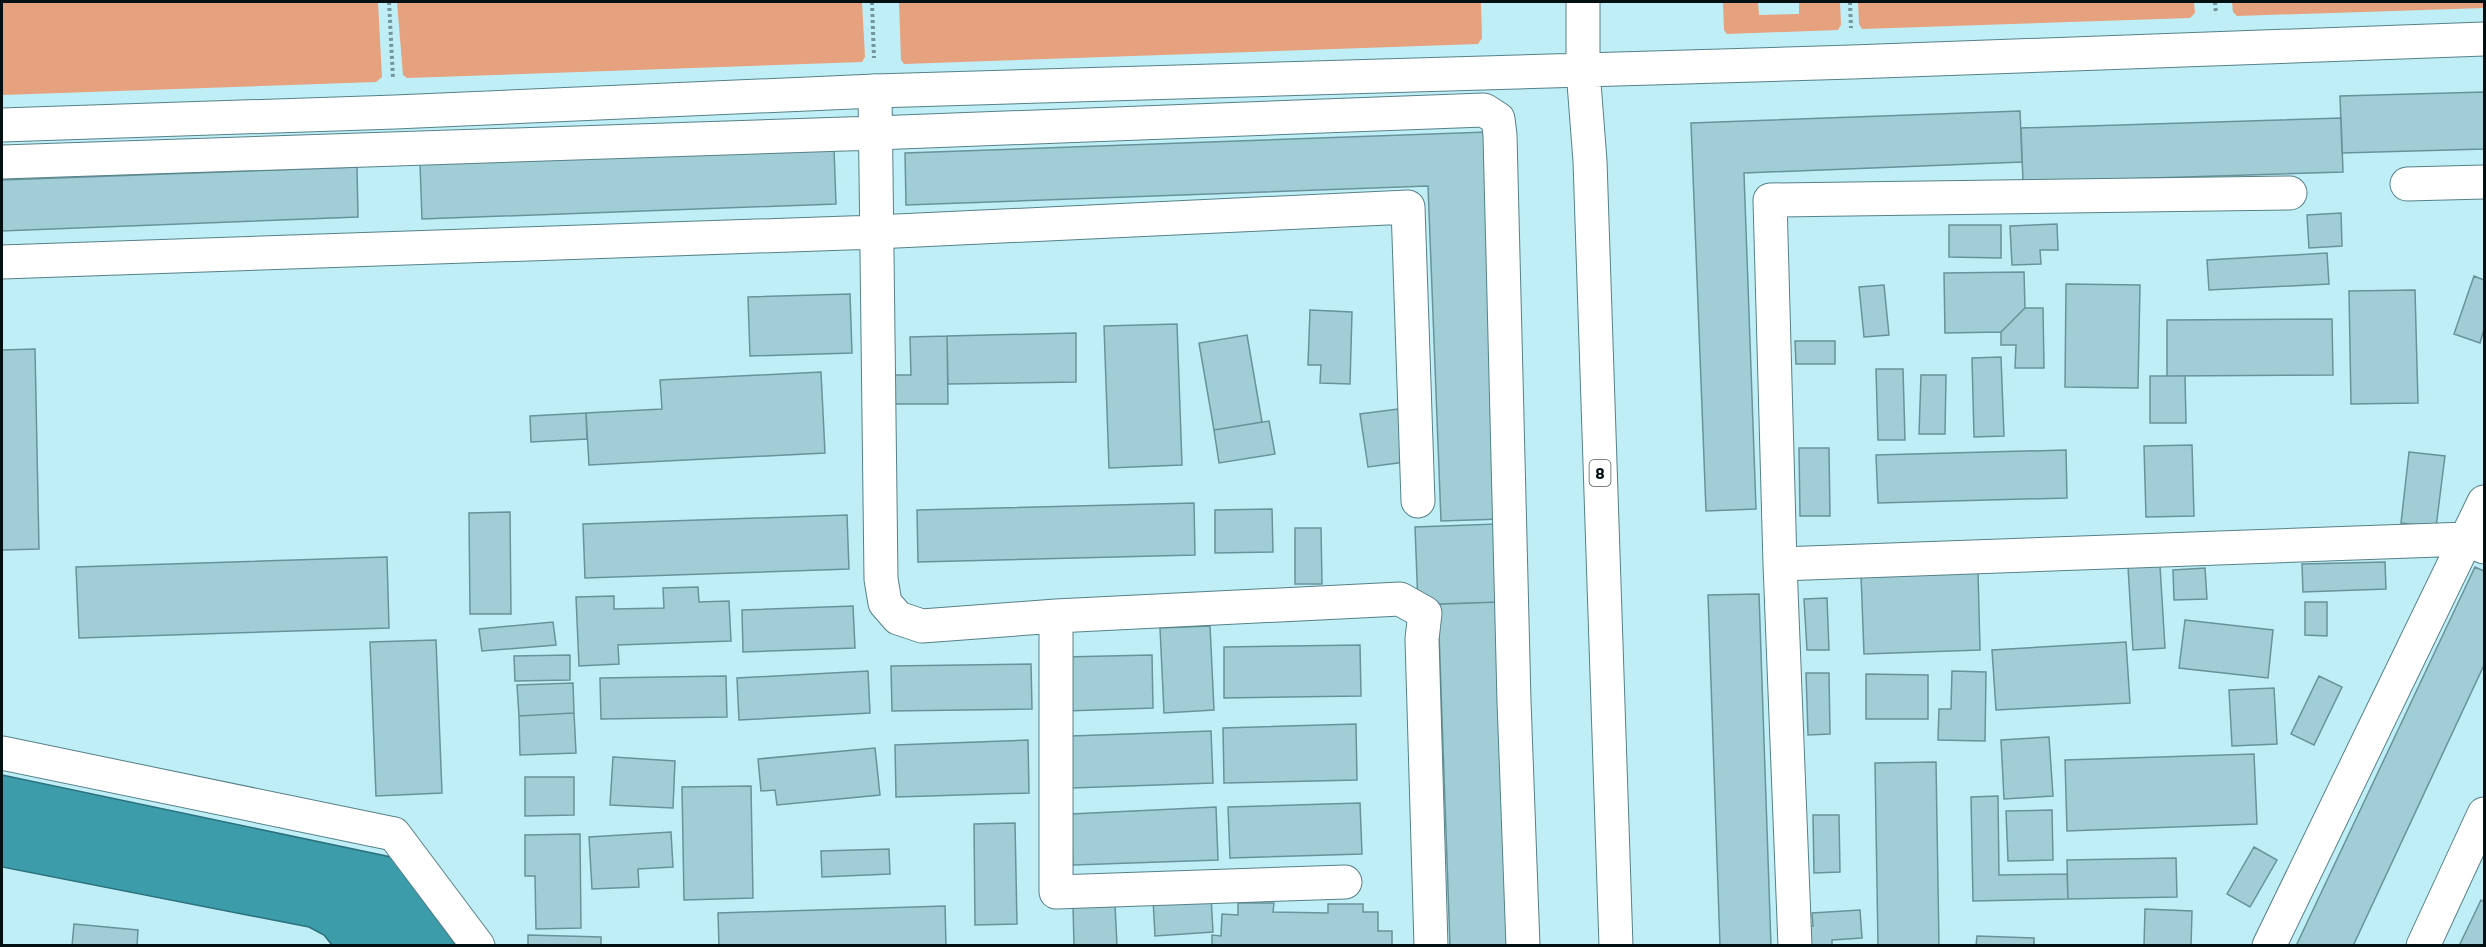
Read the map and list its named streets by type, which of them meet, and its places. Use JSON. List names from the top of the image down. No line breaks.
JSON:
{"streets":{"street":["8"]}}
